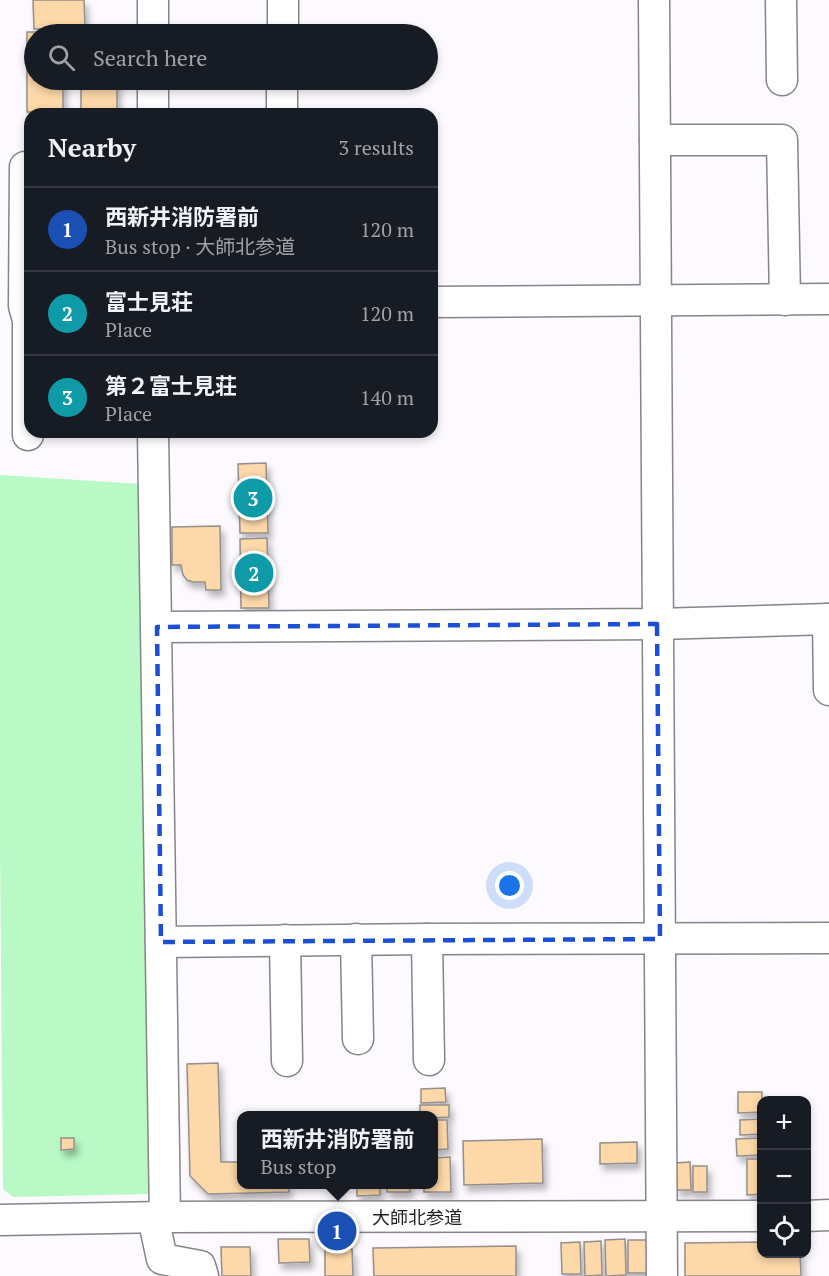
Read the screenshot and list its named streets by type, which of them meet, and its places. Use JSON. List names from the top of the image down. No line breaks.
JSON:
{"streets":{"street":["大師北参道"]},"page":{"search":"Search here","heading":["Nearby","3 results"],"list":[{"mark":"1","name":"西新井消防署前","note":"Bus stop · 大師北参道","value":"120 m"},{"mark":"2","name":"富士見荘","note":"Place","value":"120 m"},{"mark":"3","name":"第２富士見荘","note":"Place","value":"140 m"}],"pins":["3","2","1"],"map_buttons":["+","−"],"popup":["西新井消防署前","Bus stop"]}}
